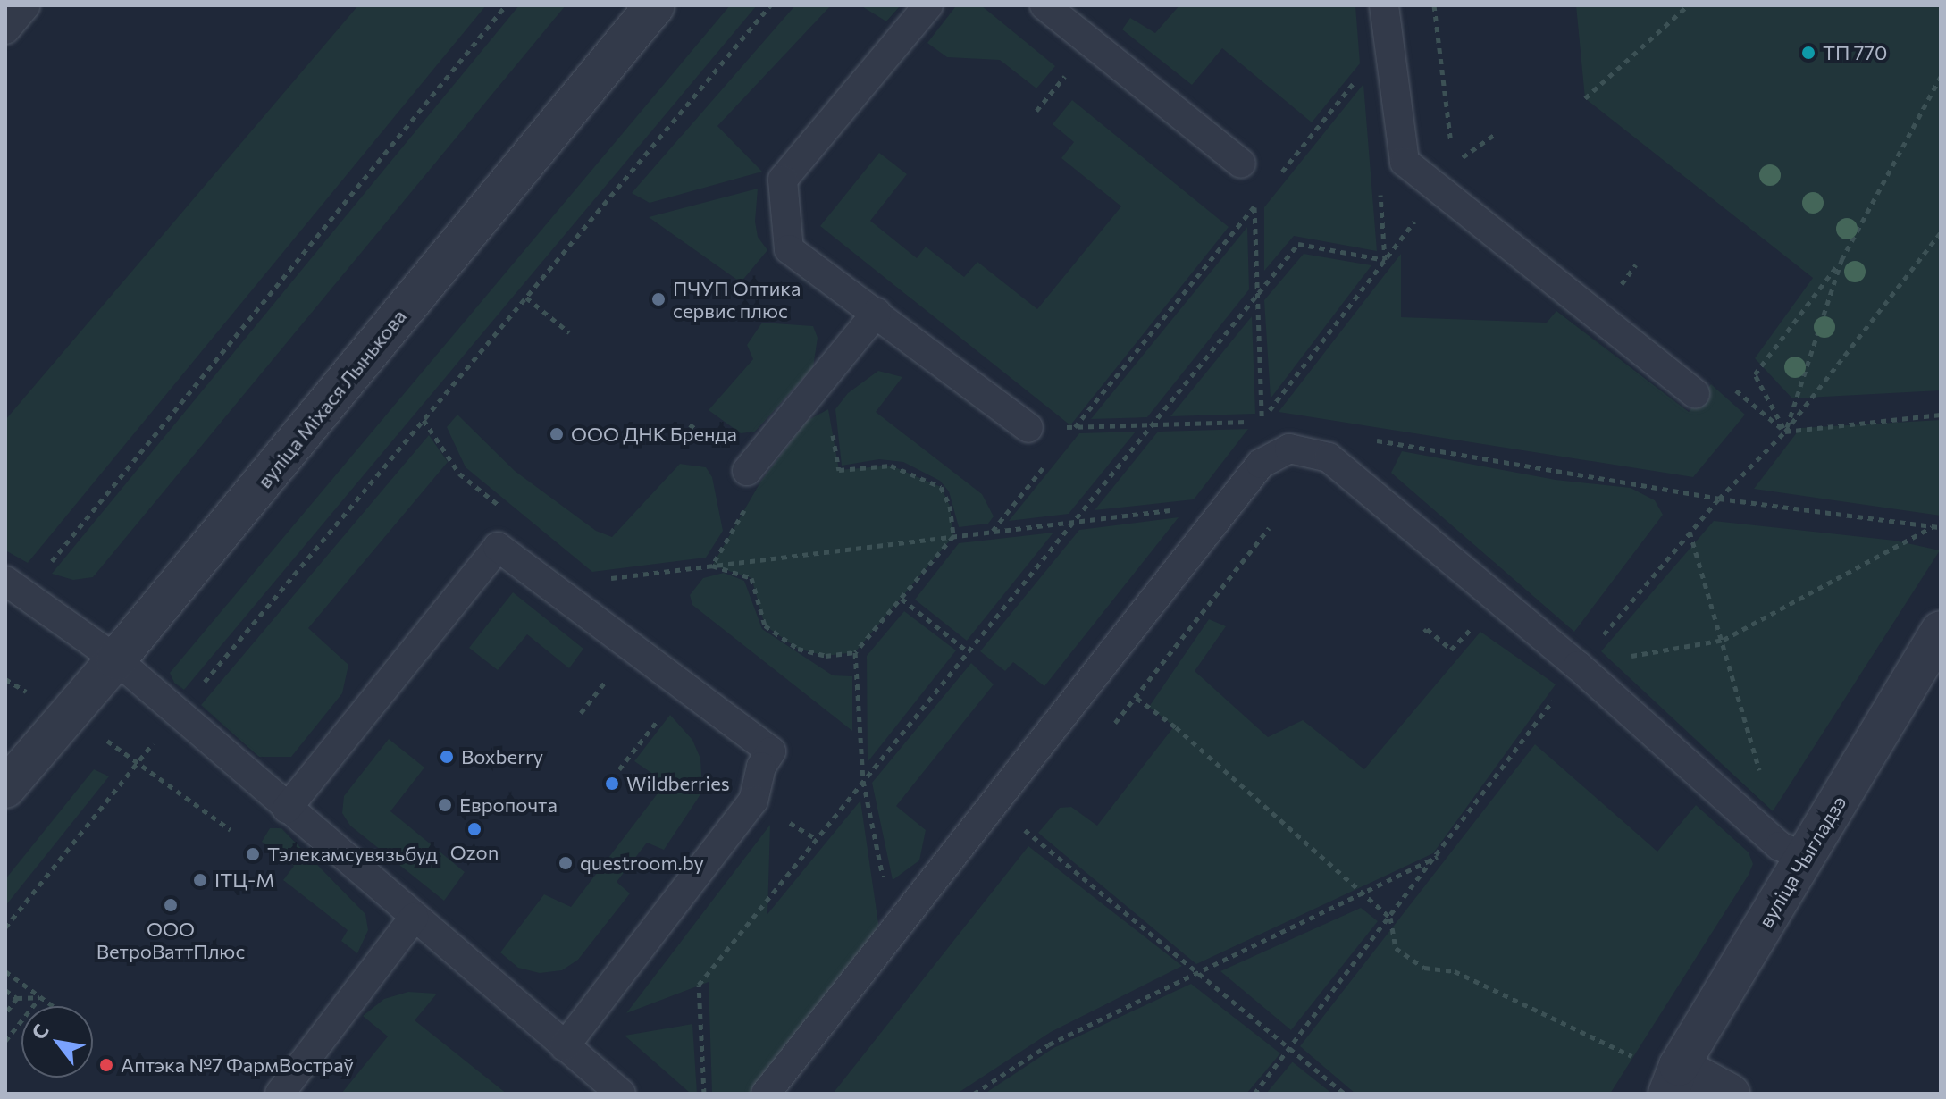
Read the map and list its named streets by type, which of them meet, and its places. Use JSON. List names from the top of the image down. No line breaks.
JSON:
{"streets":{"street":["вуліца Міхася Лынькова","вуліца Чыгладзэ"]},"places":["ТП 770","ПЧУП Оптика сервис плюс","ООО ДНК Бренда","Boxberry","Wildberries","Европочта","Ozon","Тэлекамсувязьбуд","questroom.by","ІТЦ-М","ООО ВетроВаттПлюс","Аптэка №7 ФармВостраў"],"north":"top left"}
